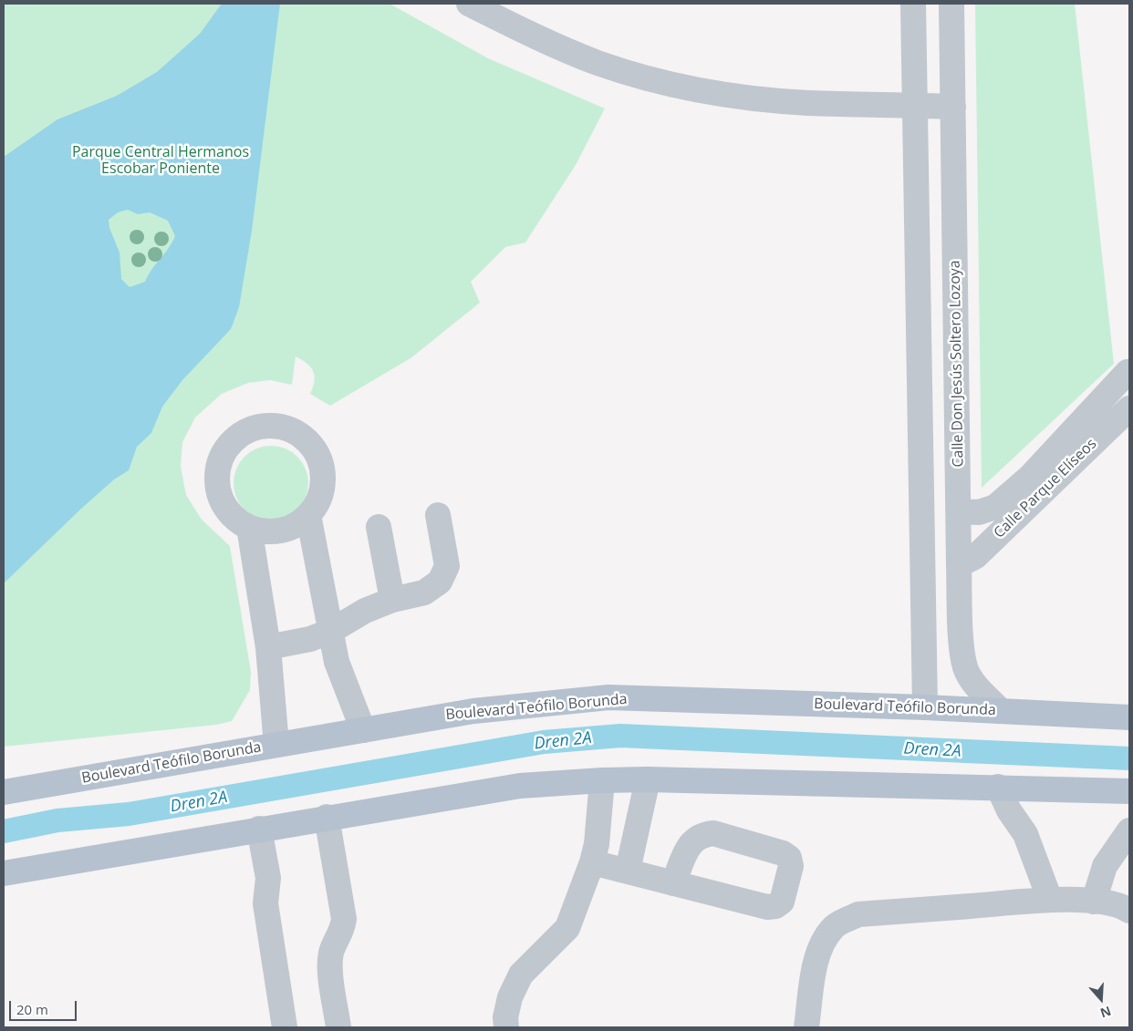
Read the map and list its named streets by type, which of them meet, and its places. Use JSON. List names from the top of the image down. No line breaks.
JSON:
{"streets":{"main road":["Boulevard Teófilo Borunda"],"street":["Calle Don Jesús Soltero Lozoya","Calle Parque Elíseos"]},"crossings":[["Calle Don Jesús Soltero Lozoya","Calle Parque Elíseos"],["Calle Don Jesús Soltero Lozoya","Boulevard Teófilo Borunda"]],"water":["Dren 2A"],"parks":["Parque Central Hermanos Escobar Poniente"],"scale_bar":"20 m","north":"bottom"}
